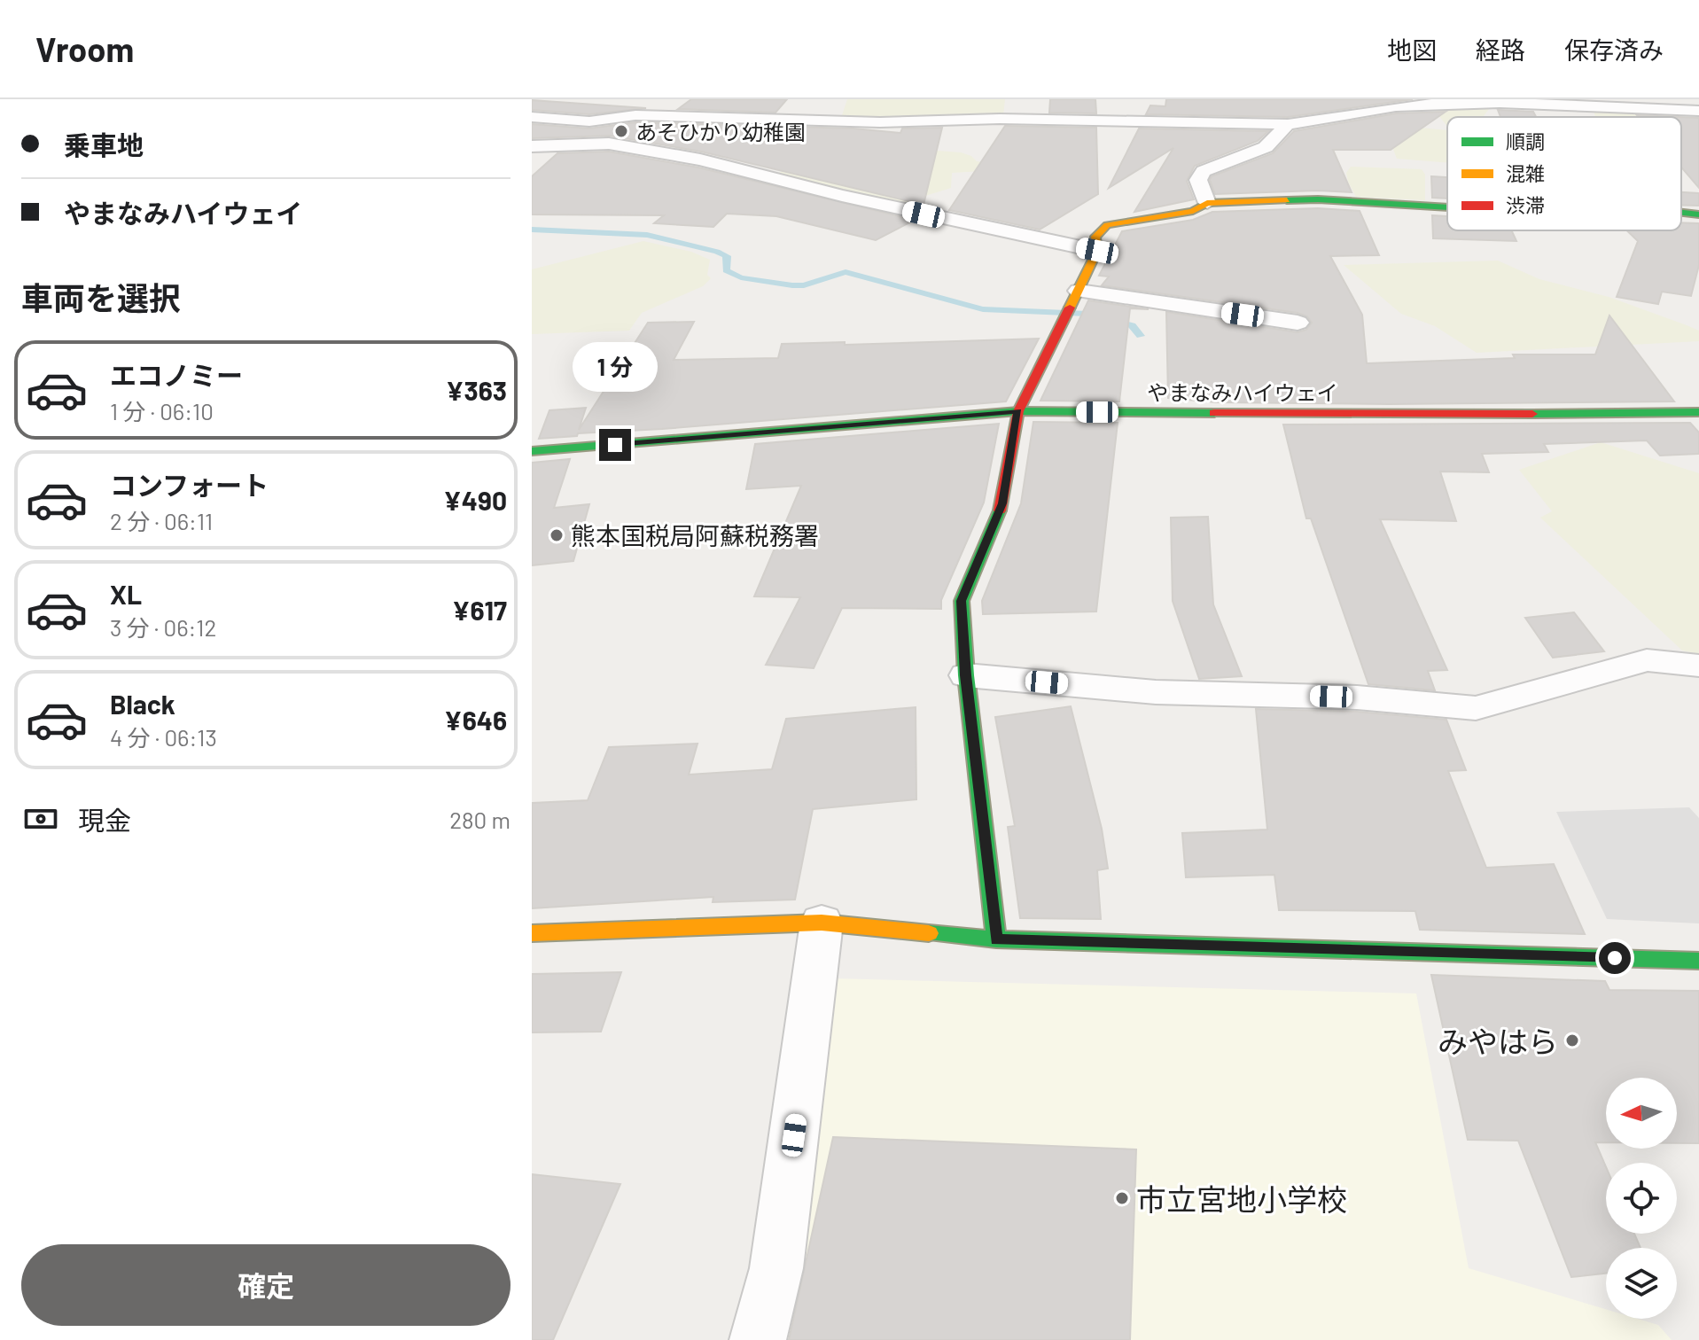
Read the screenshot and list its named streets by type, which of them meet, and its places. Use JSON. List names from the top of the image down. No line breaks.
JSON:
{"streets":{"street":["やまなみハイウェイ"]},"places":["あそひかり幼稚園","熊本国税局阿蘇税務署","みやはら","市立宮地小学校"],"legend":["順調","混雑","渋滞"],"north":"left","page":{"header":"Vroom","nav":["地図","経路","保存済み"],"banner":["乗車地","やまなみハイウェイ"],"heading":"車両を選択","list":[{"name":"エコノミー","note":"1 分 · 06:10","value":"¥363"},{"name":"コンフォート","note":"2 分 · 06:11","value":"¥490"},{"name":"XL","note":"3 分 · 06:12","value":"¥617"},{"name":"Black","note":"4 分 · 06:13","value":"¥646"}],"bubble":"1 分","pay":["現金","280 m"],"buttons":"確定"}}
